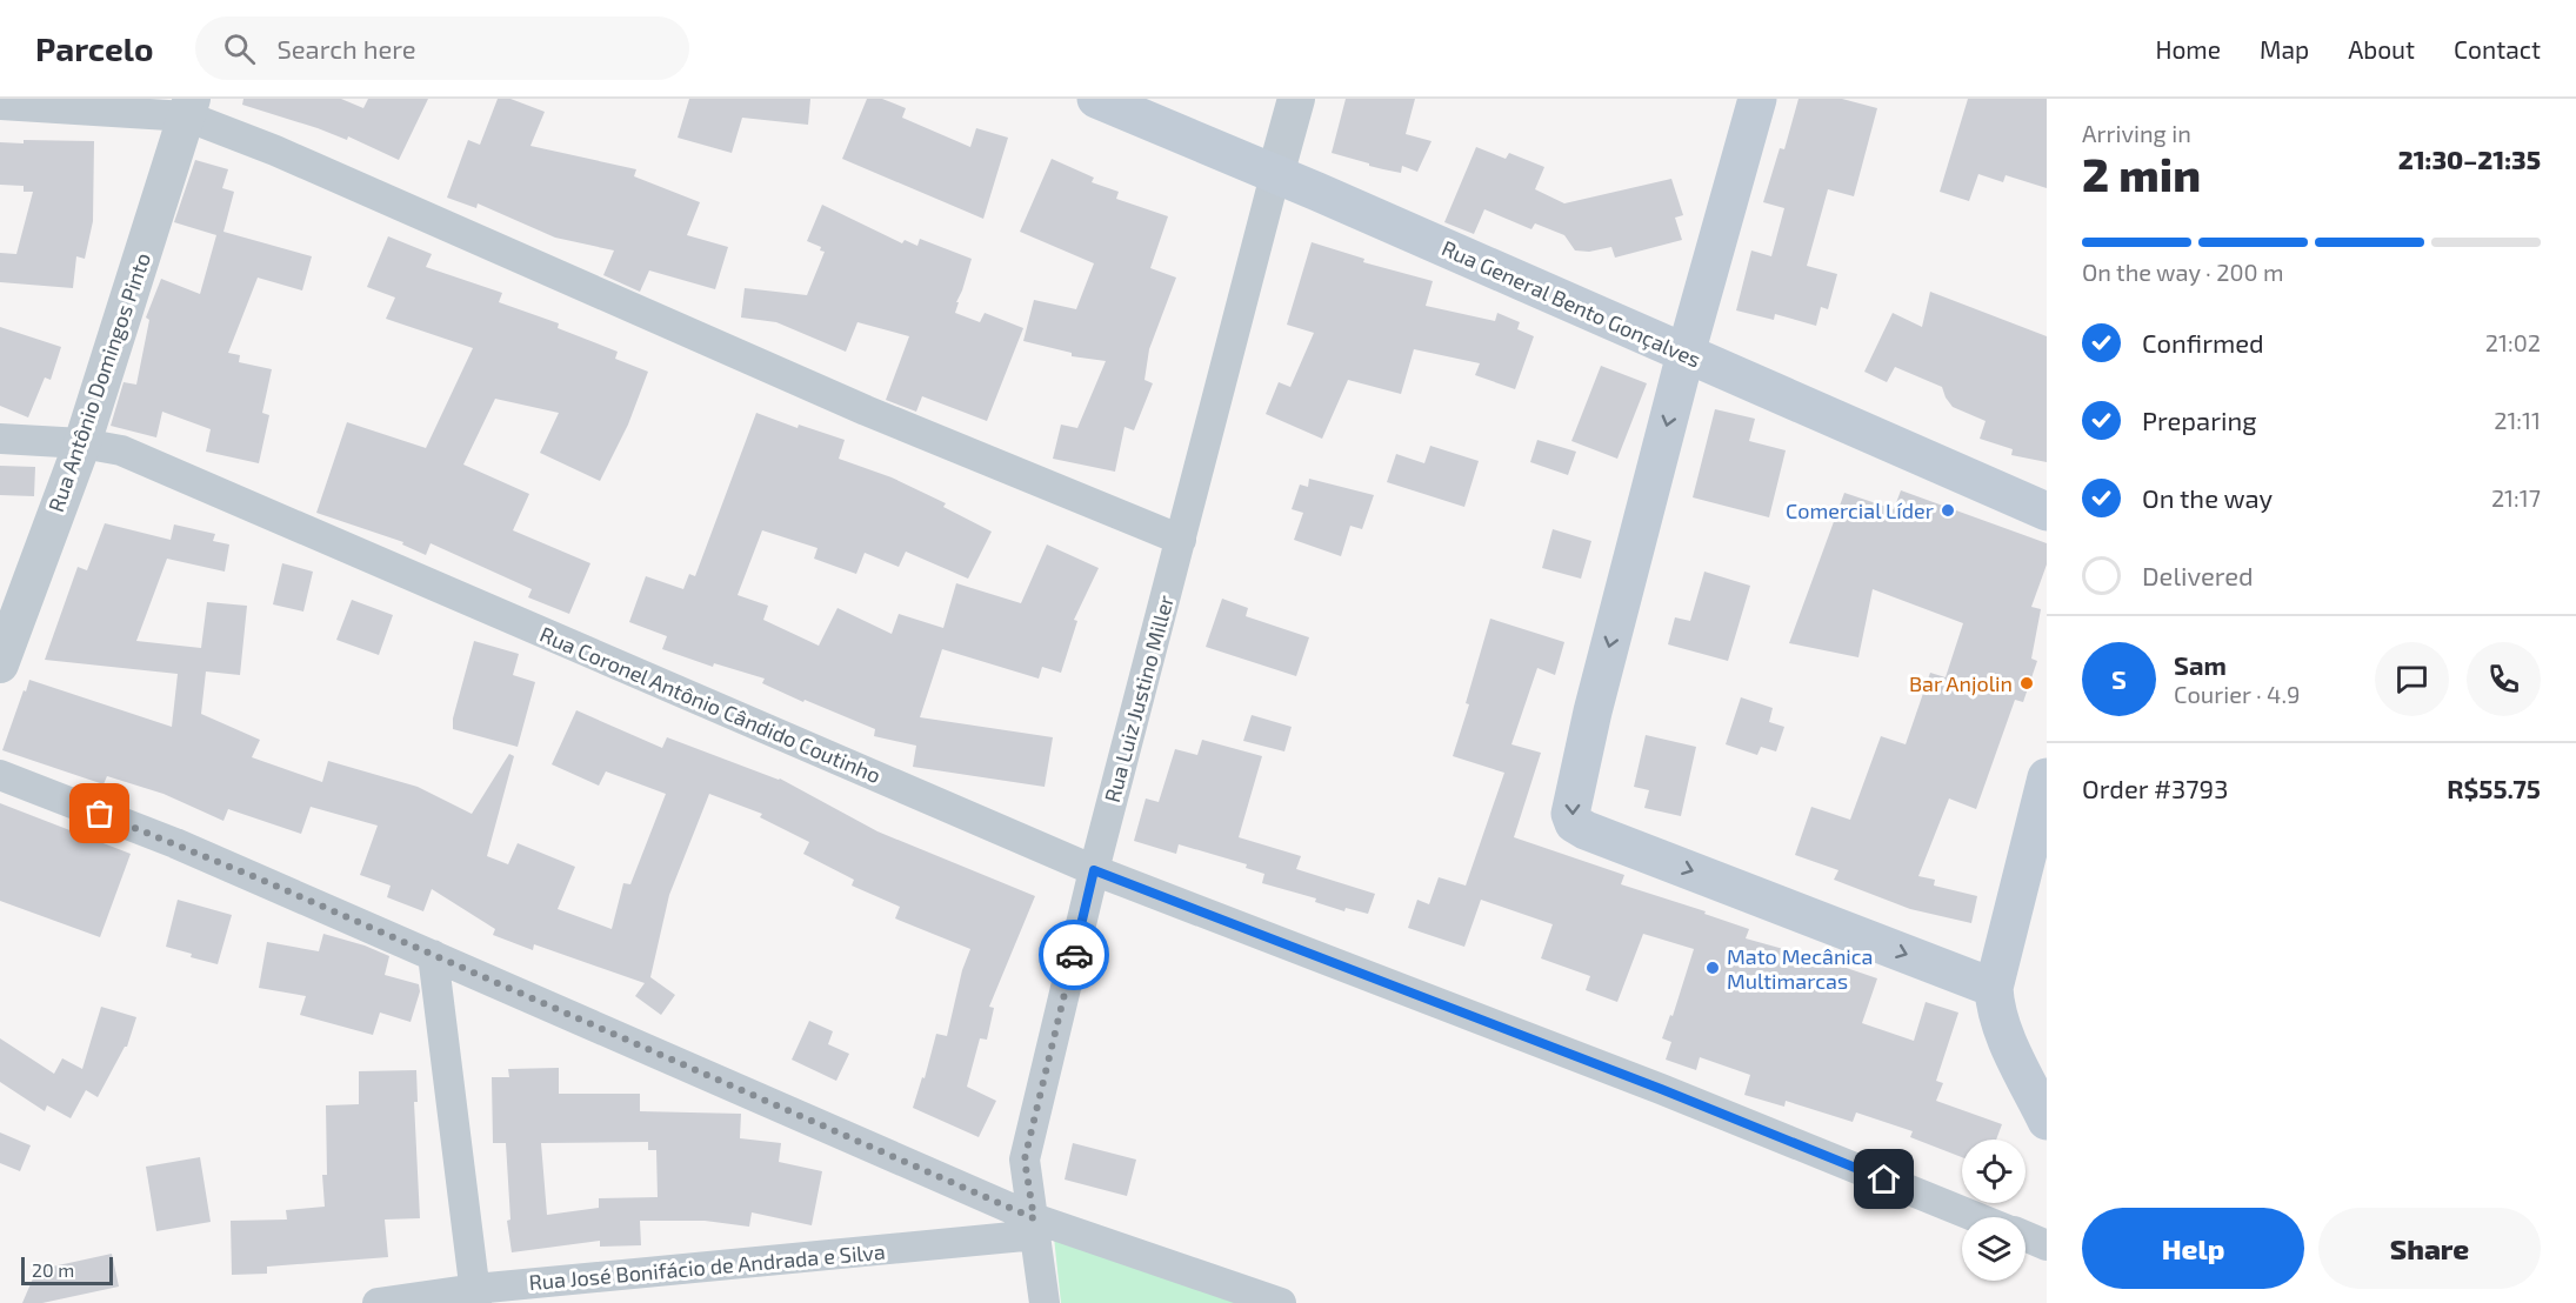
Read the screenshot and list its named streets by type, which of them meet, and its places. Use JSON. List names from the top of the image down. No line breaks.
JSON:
{"streets":{"main road":["Rua General Bento Gonçalves"],"street":["Rua Antônio Domingos Pinto","Rua Luiz Justino Miller","Rua Coronel Antônio Cândido Coutinho","Rua José Bonifácio de Andrada e Silva"]},"crossings":[["Rua General Bento Gonçalves","Rua Luiz Justino Miller"],["Rua Antônio Domingos Pinto","Rua Coronel Antônio Cândido Coutinho"],["Rua Luiz Justino Miller","Rua Coronel Antônio Cândido Coutinho"],["Rua Luiz Justino Miller","Rua José Bonifácio de Andrada e Silva"]],"places":["Comercial Líder","Bar Anjolin","Mato Mecânica Multimarcas"],"scale_bar":"20 m","page":{"header":"Parcelo","search":"Search here","nav":["Home","Map","About","Contact"],"heading":["2 min","Arriving in","21:30–21:35"],"panel":["Sam","Courier · 4.9","Order #3793","R$55.75"],"bar":"On the way · 200 m","list":[["Confirmed","21:02"],["Preparing","21:11"],["On the way","21:17"],"Delivered"],"round":"S","buttons":["Help","Share"],"scale":"20 m"}}
